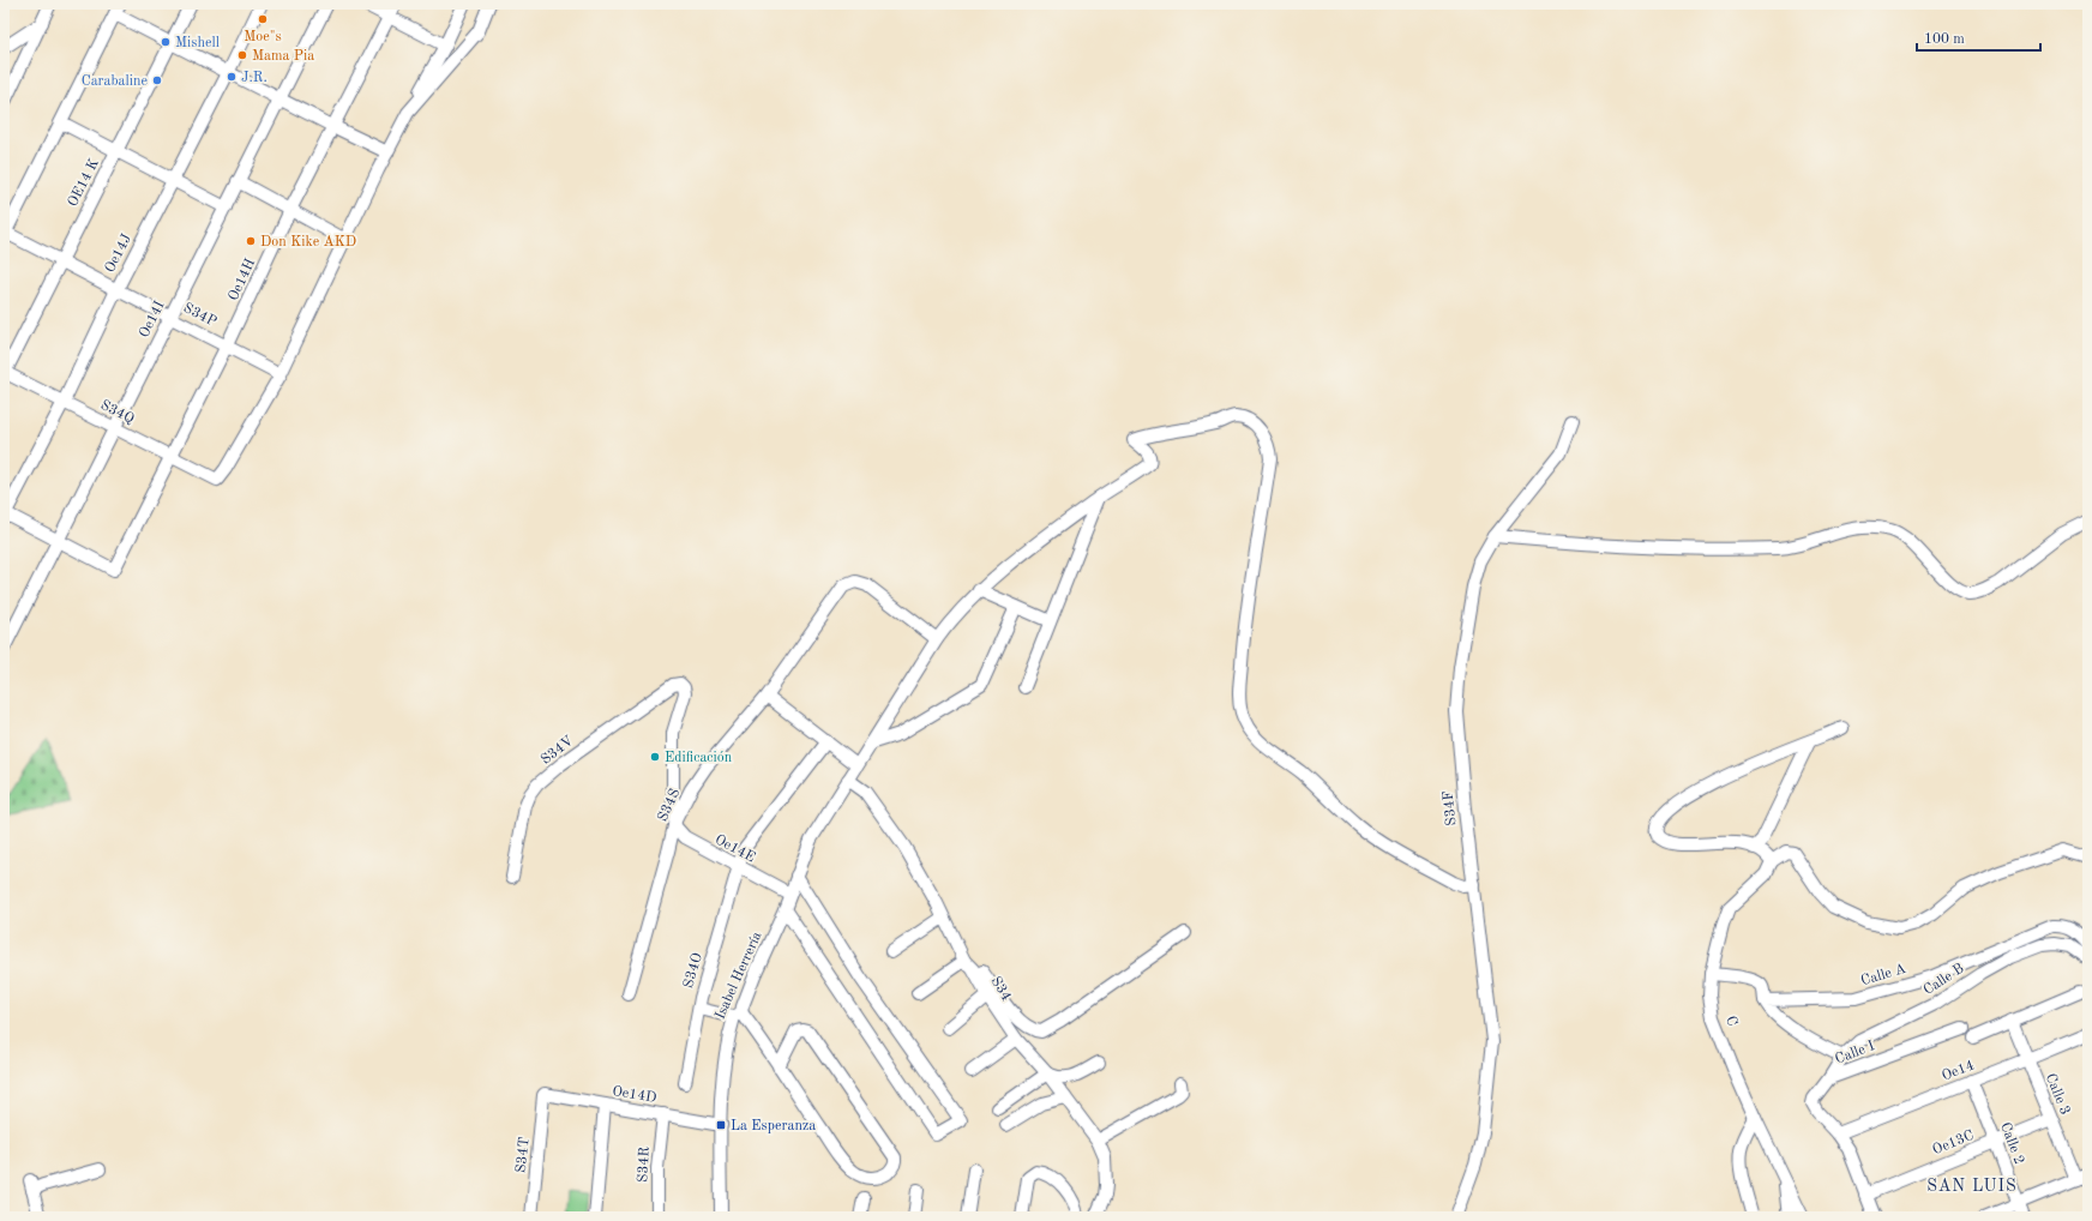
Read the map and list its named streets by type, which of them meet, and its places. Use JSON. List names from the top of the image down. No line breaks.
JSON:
{"streets":{"street":["OE14 K","Oe14J","Oe14H","S34P","Oe14I","S34Q","S34V","S34S","S34F","Oe14E","S34O","Calle A","Isabel Herrería","Calle B","S34","C","Calle I","Oe14","Oe14D","Calle 3","Oe13C","Calle 2","S34T","S34R"]},"crossings":[["OE14 K","S34P"],["OE14 K","S34Q"],["Oe14J","S34P"],["Oe14J","S34Q"],["Oe14H","S34P"],["Oe14H","Oe14I"],["Oe14H","S34Q"],["S34P","Oe14I"],["S34P","S34Q"],["Oe14I","S34Q"],["S34V","S34S"],["S34V","Oe14E"],["S34S","Oe14E"],["S34S","Isabel Herrería"],["S34F","Isabel Herrería"],["Oe14E","S34O"],["Oe14E","Isabel Herrería"],["Isabel Herrería","S34"],["Isabel Herrería","Oe14D"],["Calle B","Calle I"],["Calle I","Oe14"],["Calle I","Oe13C"],["Oe14","Calle 3"],["Oe14","Calle 2"],["Oe14D","S34T"],["Oe14D","S34R"],["Calle 3","Oe13C"],["Oe13C","Calle 2"]],"districts":["SAN LUIS"],"places":{"other":["Moe\"s","Mishell","Mama Pia","J.R.","Carabaline","Don Kike AKD","Edificación"],"transit":["La Esperanza"]},"scale_bar":"100 m"}
